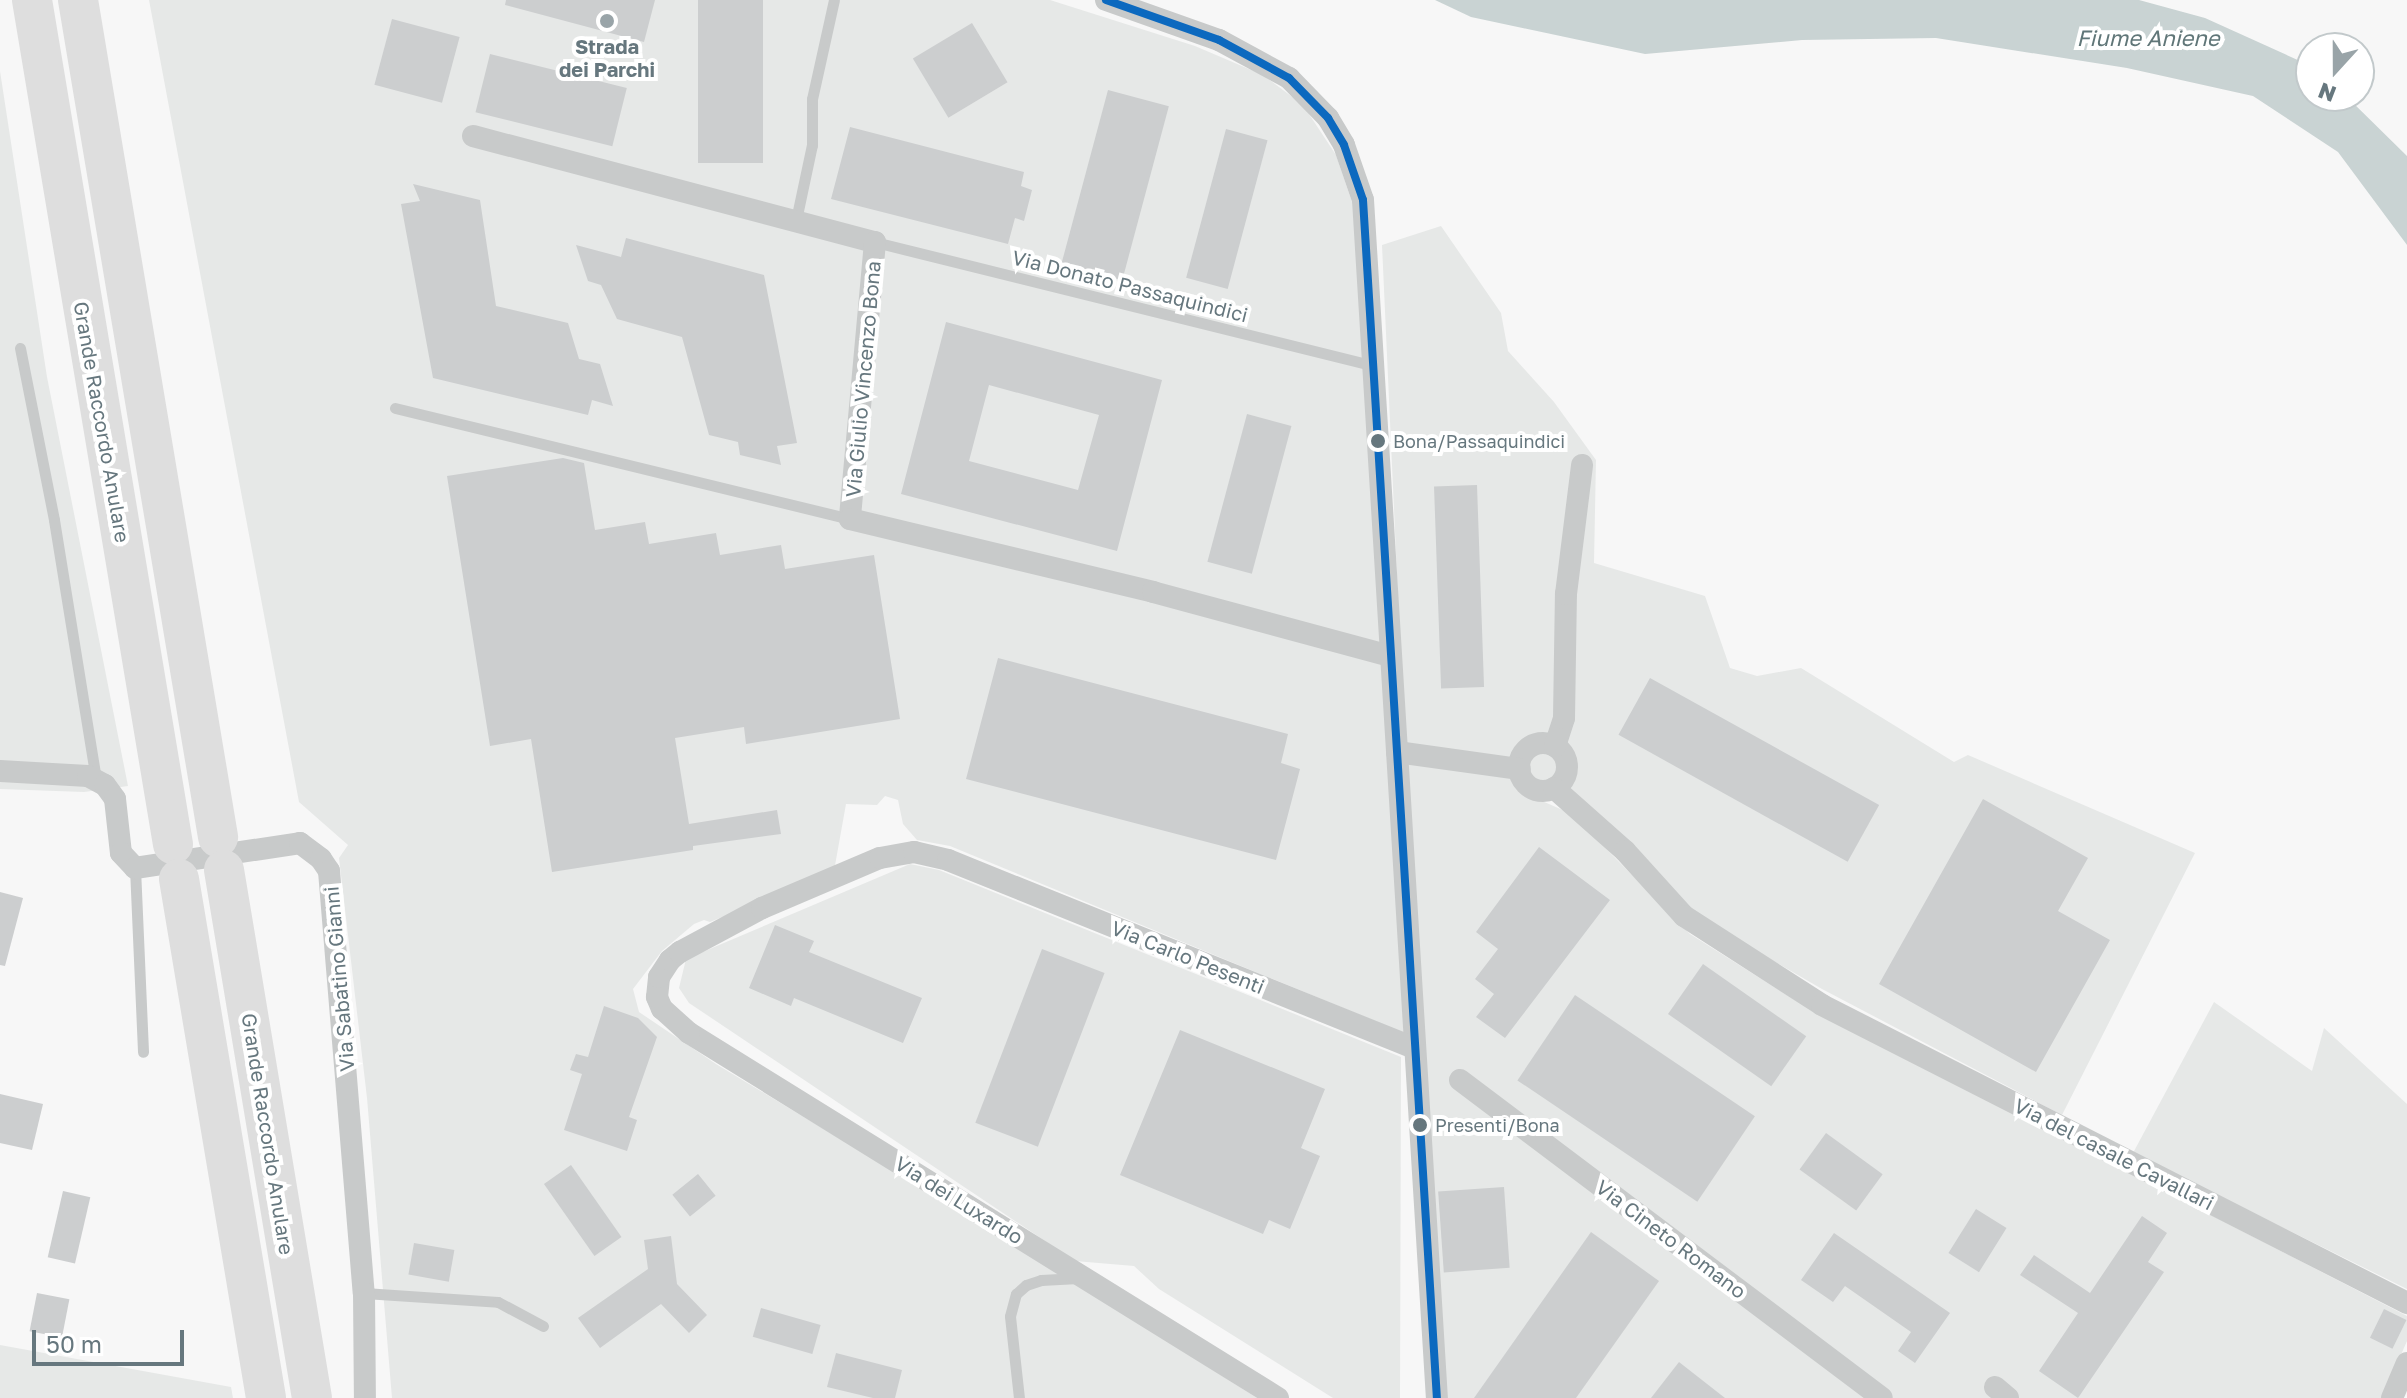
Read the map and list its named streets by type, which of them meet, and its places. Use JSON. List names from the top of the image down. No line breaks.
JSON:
{"streets":{"highway":["Grande Raccordo Anulare"],"street":["Via Giulio Vincenzo Bona","Via Carlo Pesenti","Via Sabatino Gianni","Via del casale Cavallari","Via dei Luxardo","Via Cineto Romano"],"lane":["Via Donato Passaquindici"]},"crossings":[["Via Donato Passaquindici","Via Giulio Vincenzo Bona"],["Via Carlo Pesenti","Via dei Luxardo"]],"water":["Fiume Aniene"],"places":["Strada dei Parchi","Bona/Passaquindici","Presenti/Bona"],"scale_bar":"50 m","north":"bottom"}
